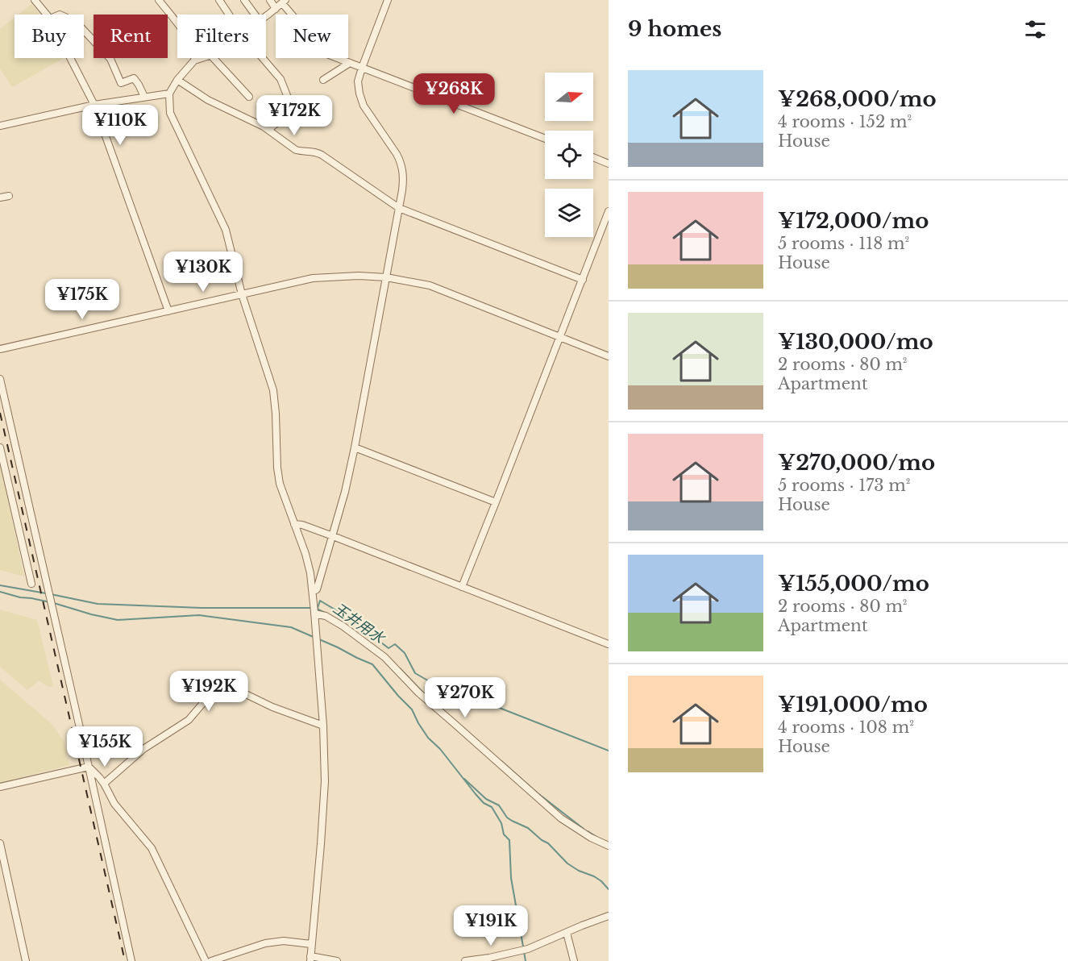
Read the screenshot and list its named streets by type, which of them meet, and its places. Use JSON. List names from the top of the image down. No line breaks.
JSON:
{"water":["玉井用水"],"north":"right","page":{"heading":"9 homes","chip":["Buy","Rent","Filters","New"],"list":[{"name":"¥268,000/mo","note":"4 rooms · 152 m² · House"},{"name":"¥172,000/mo","note":"5 rooms · 118 m² · House"},{"name":"¥130,000/mo","note":"2 rooms · 80 m² · Apartment"},{"name":"¥270,000/mo","note":"5 rooms · 173 m² · House"},{"name":"¥155,000/mo","note":"2 rooms · 80 m² · Apartment"},{"name":"¥191,000/mo","note":"4 rooms · 108 m² · House"}],"price":["¥268K","¥172K","¥110K","¥130K","¥175K","¥192K","¥270K","¥155K","¥191K"]}}
